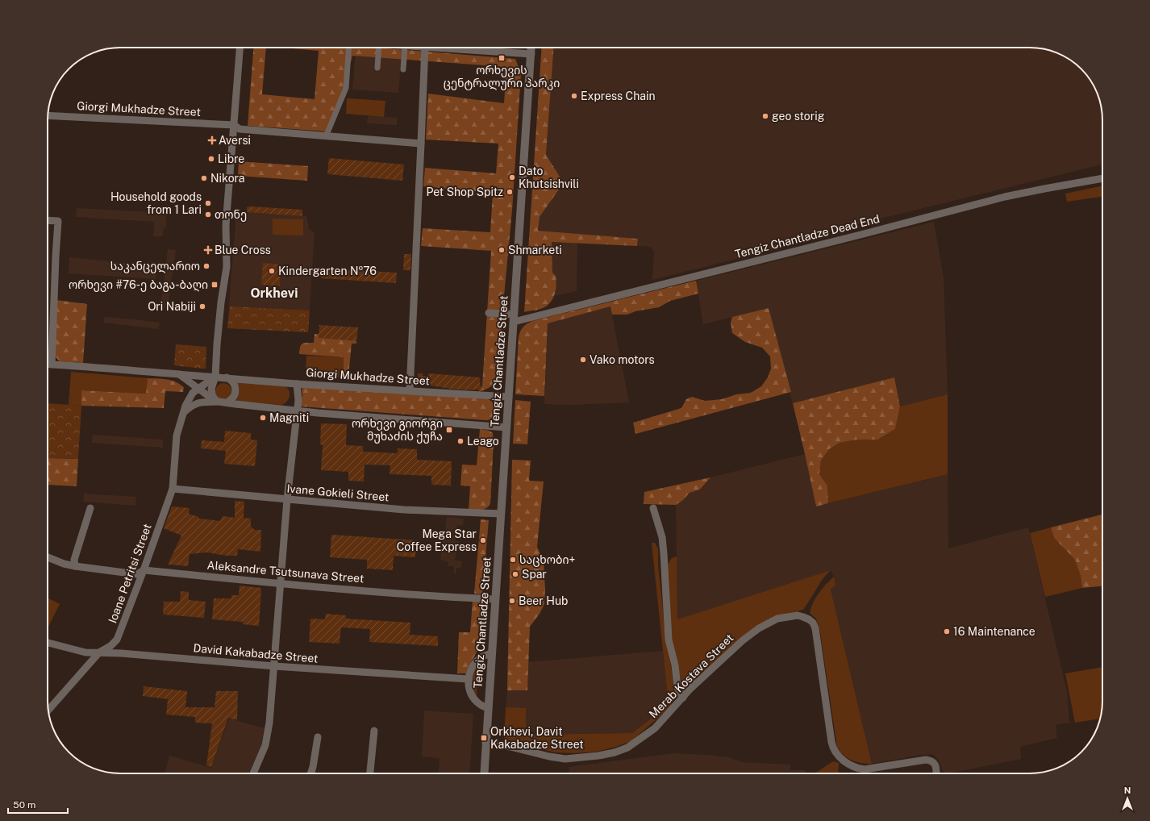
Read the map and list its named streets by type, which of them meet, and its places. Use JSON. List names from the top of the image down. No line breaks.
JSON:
{"streets":{"street":["Giorgi Mukhadze Street","Tengiz Chantladze Dead End","Tengiz Chantladze Street","Ivane Gokieli Street","Aleksandre Tsutsunava Street","Ioane Petritsi Street","David Kakabadze Street","Merab Kostava Street"]},"crossings":[["Giorgi Mukhadze Street","Tengiz Chantladze Street"],["Giorgi Mukhadze Street","Ioane Petritsi Street"],["Tengiz Chantladze Dead End","Tengiz Chantladze Street"],["Tengiz Chantladze Street","Ivane Gokieli Street"],["Tengiz Chantladze Street","Aleksandre Tsutsunava Street"],["Tengiz Chantladze Street","Merab Kostava Street"],["Ivane Gokieli Street","Ioane Petritsi Street"],["Aleksandre Tsutsunava Street","Ioane Petritsi Street"],["Ioane Petritsi Street","David Kakabadze Street"]],"districts":["Orkhevi"],"places":{"transit":["ორხევის ცენტრალური პარკი","ორხევი #76-ე ბაგა-ბაღი","ორხევი გიორგი მუხაძის ქუჩა","Orkhevi, Davit Kakabadze Street"],"other":["Express Chain","geo storig","Libre","Dato Khutsishvili","Nikora","Pet Shop Spitz","Household goods from 1 Lari","თონე","Shmarketi","საკანცელარიო","Kindergarten №76","Ori Nabiji","Vako motors","Magniti","Leago","Mega Star Coffee Express","საცხობი+","Spar","Beer Hub","16 Maintenance"],"health":["Aversi","Blue Cross"]},"scale_bar":"50 m","north":"top"}
